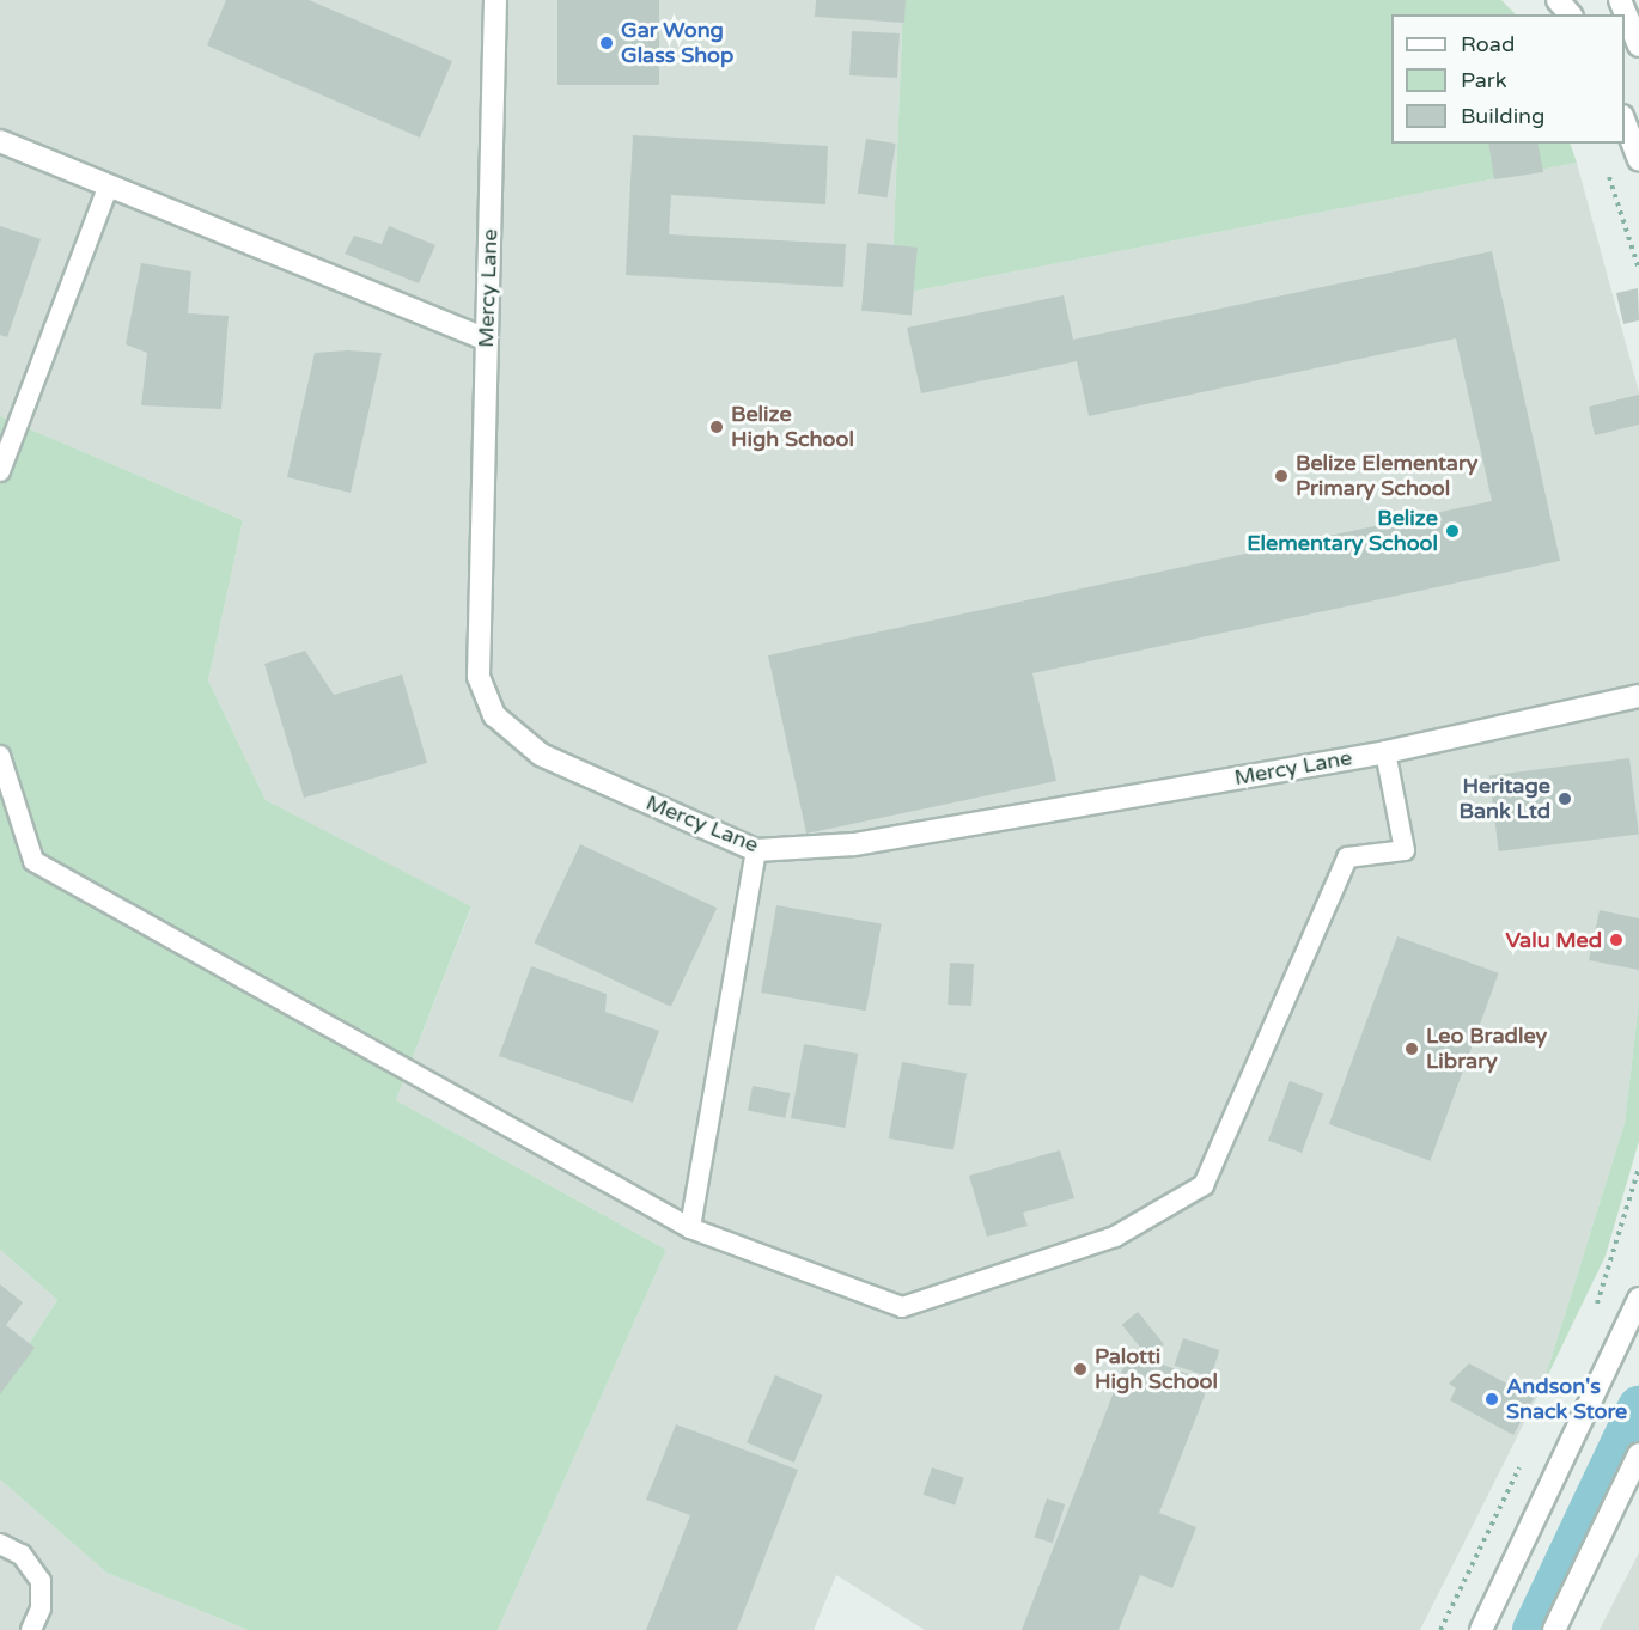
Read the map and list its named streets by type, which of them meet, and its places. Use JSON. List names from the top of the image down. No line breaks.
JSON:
{"streets":{"street":["Mercy Lane"]},"places":["Gar Wong Glass Shop","Belize High School","Belize Elementary Primary School","Belize Elementary School","Heritage Bank Ltd","Valu Med","Leo Bradley Library","Palotti High School","Andson's Snack Store"],"legend":["Road","Park","Building"]}
